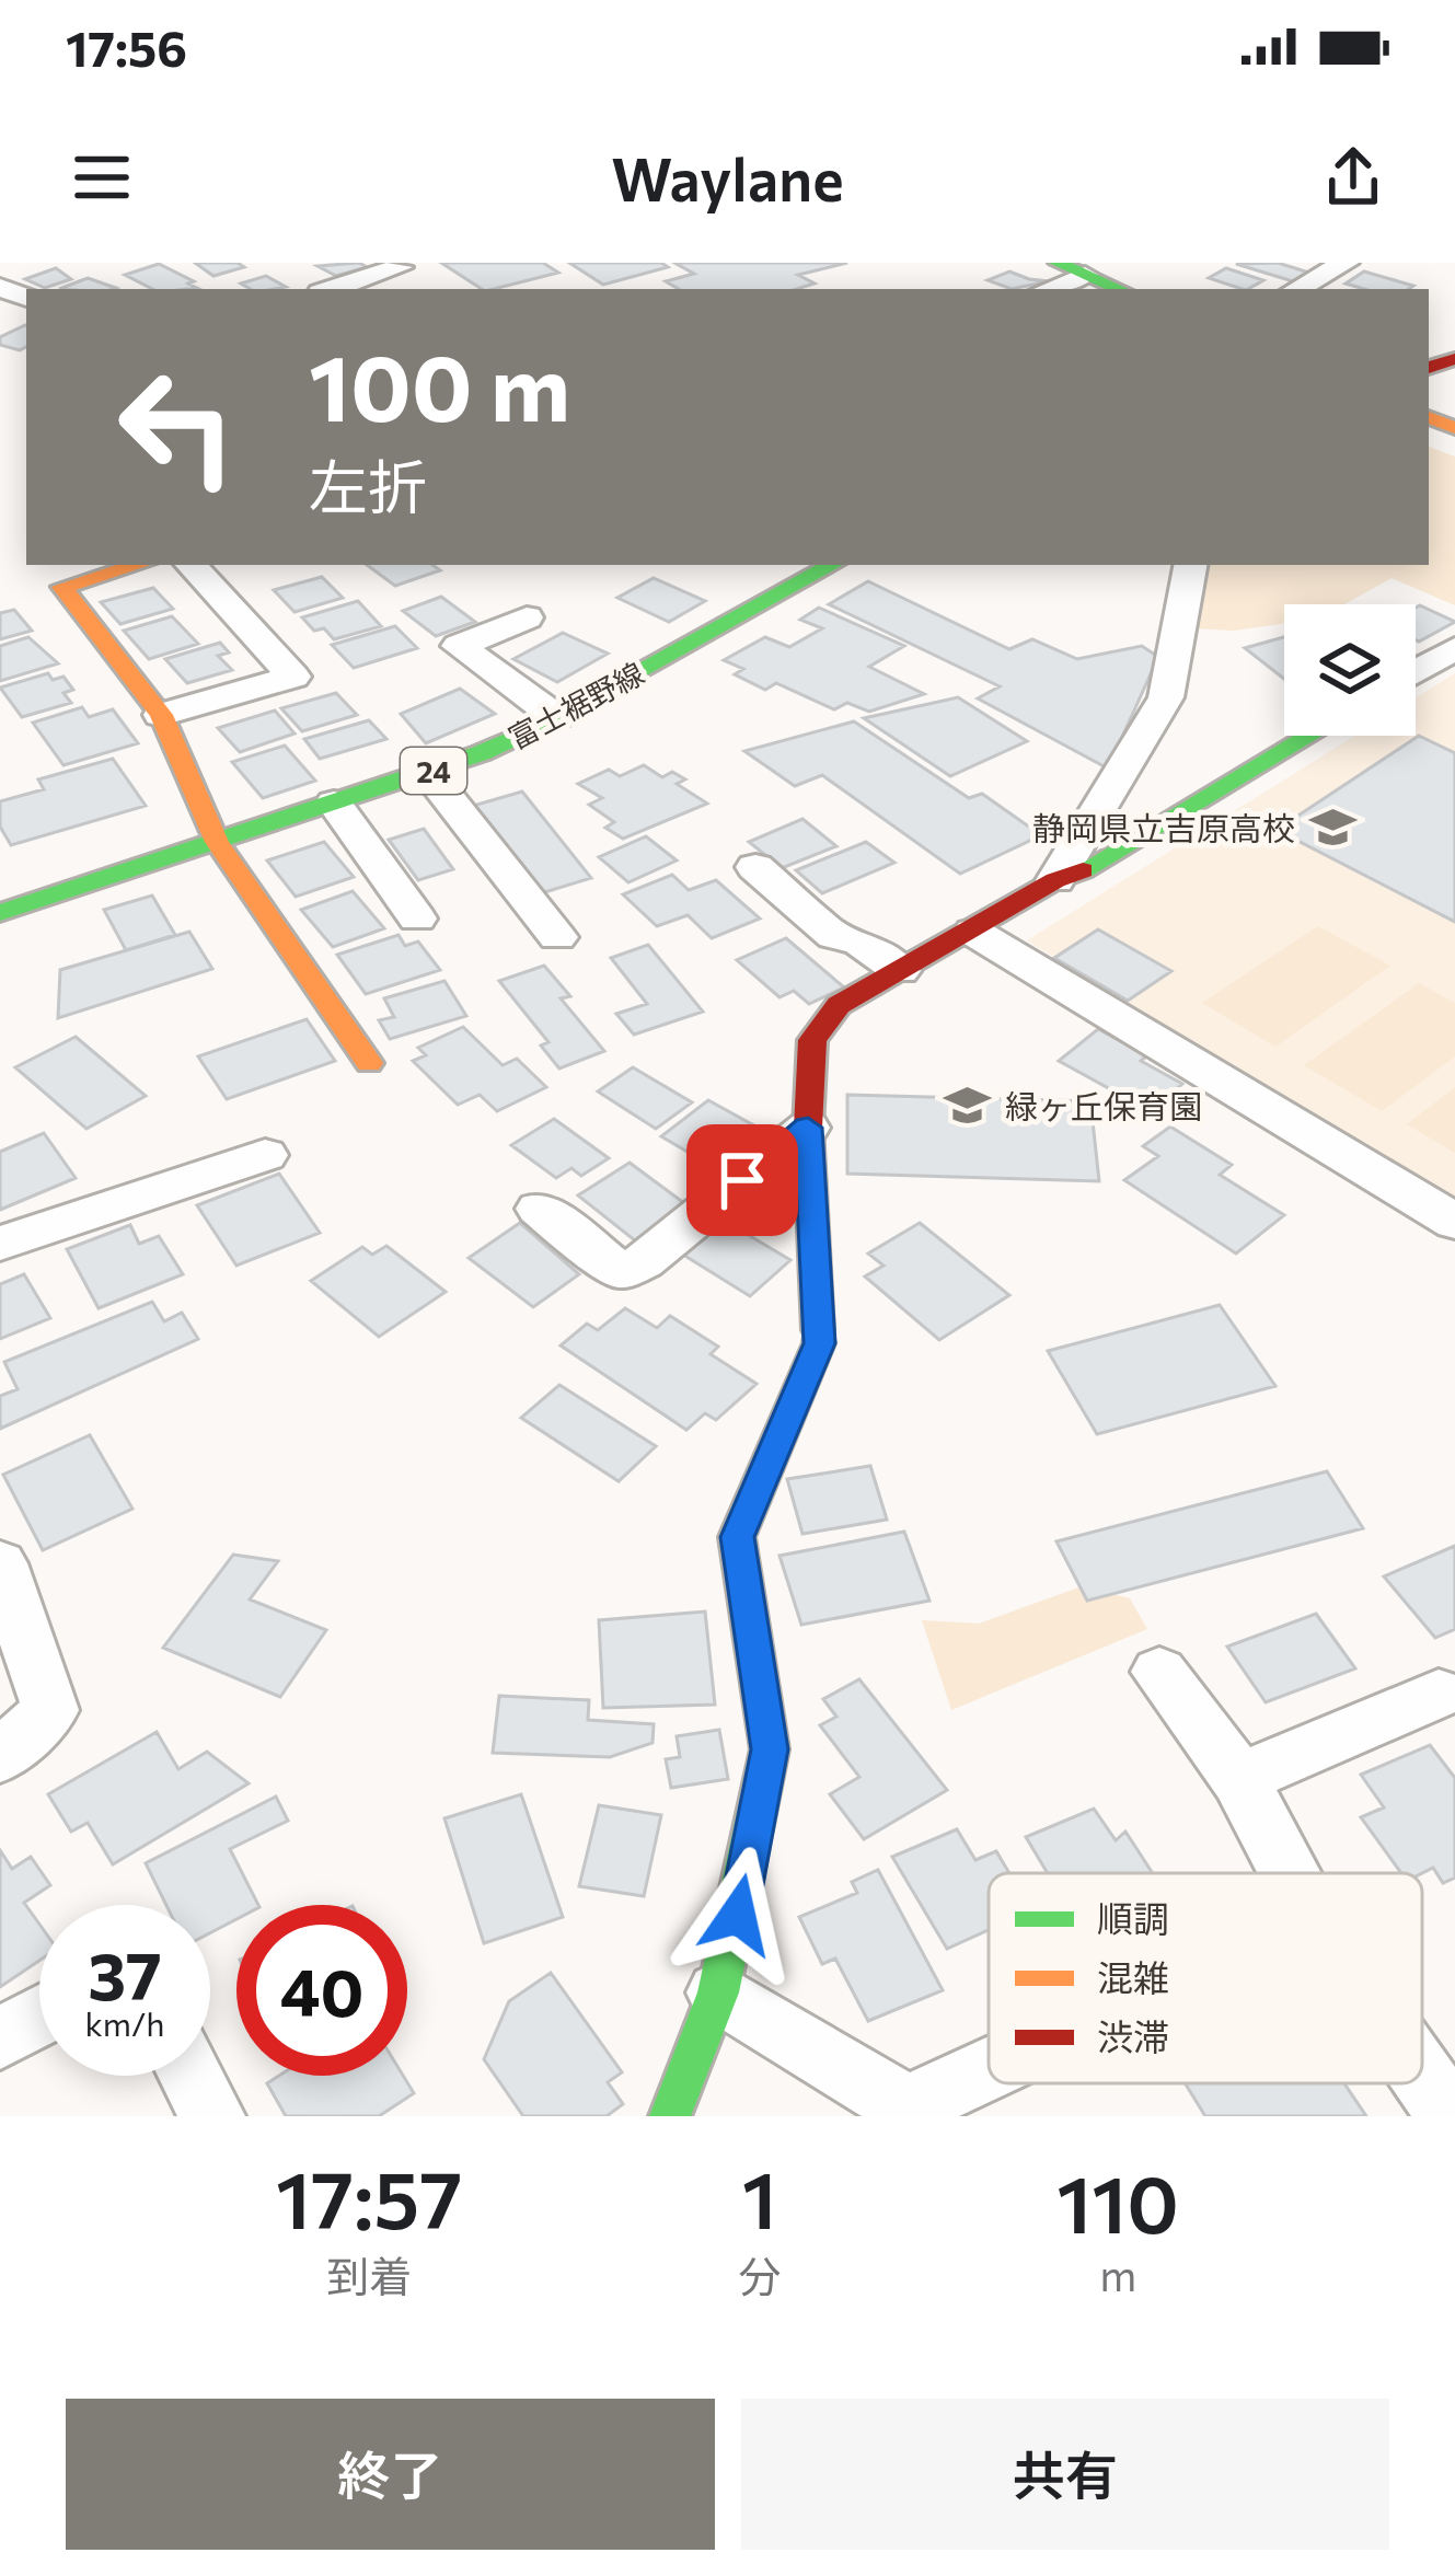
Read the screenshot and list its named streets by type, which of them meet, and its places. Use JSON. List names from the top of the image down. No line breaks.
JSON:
{"streets":{"street":["富士裾野線","24"]},"places":{"school or university":["静岡県立吉原高校","緑ヶ丘保育園"]},"legend":["順調","混雑","渋滞"],"page":{"status":"17:56","header":"Waylane","turn":["100 m","左折"],"speed":"37 km/h","limit":"40","eta":["17:57","到着","1","分","110","m"],"buttons":["終了","共有"]}}
